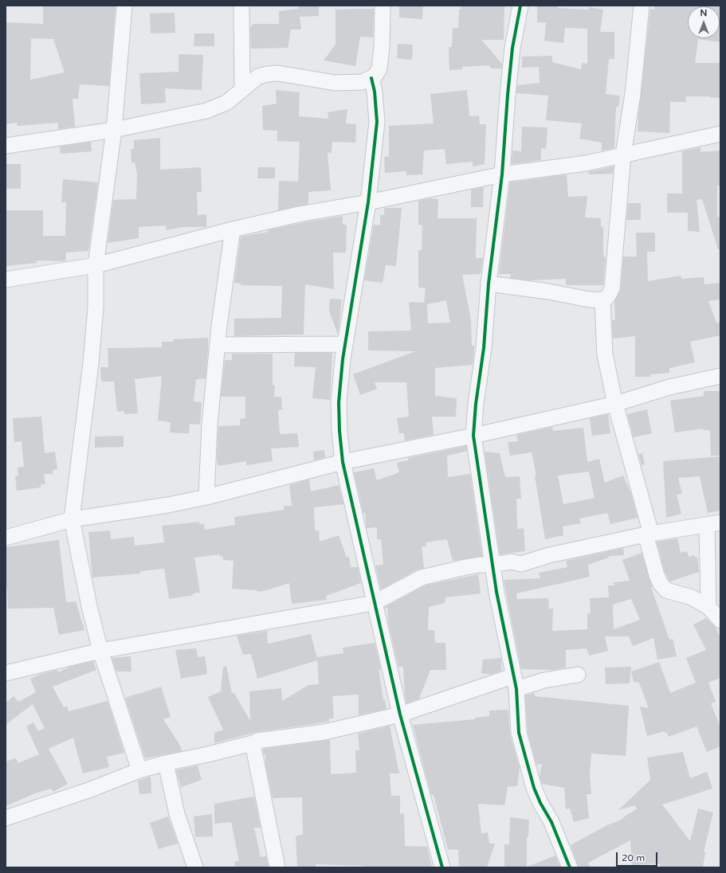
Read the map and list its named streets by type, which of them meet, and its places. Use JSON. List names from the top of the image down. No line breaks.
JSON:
{"scale_bar":"20 m","north":"top"}
